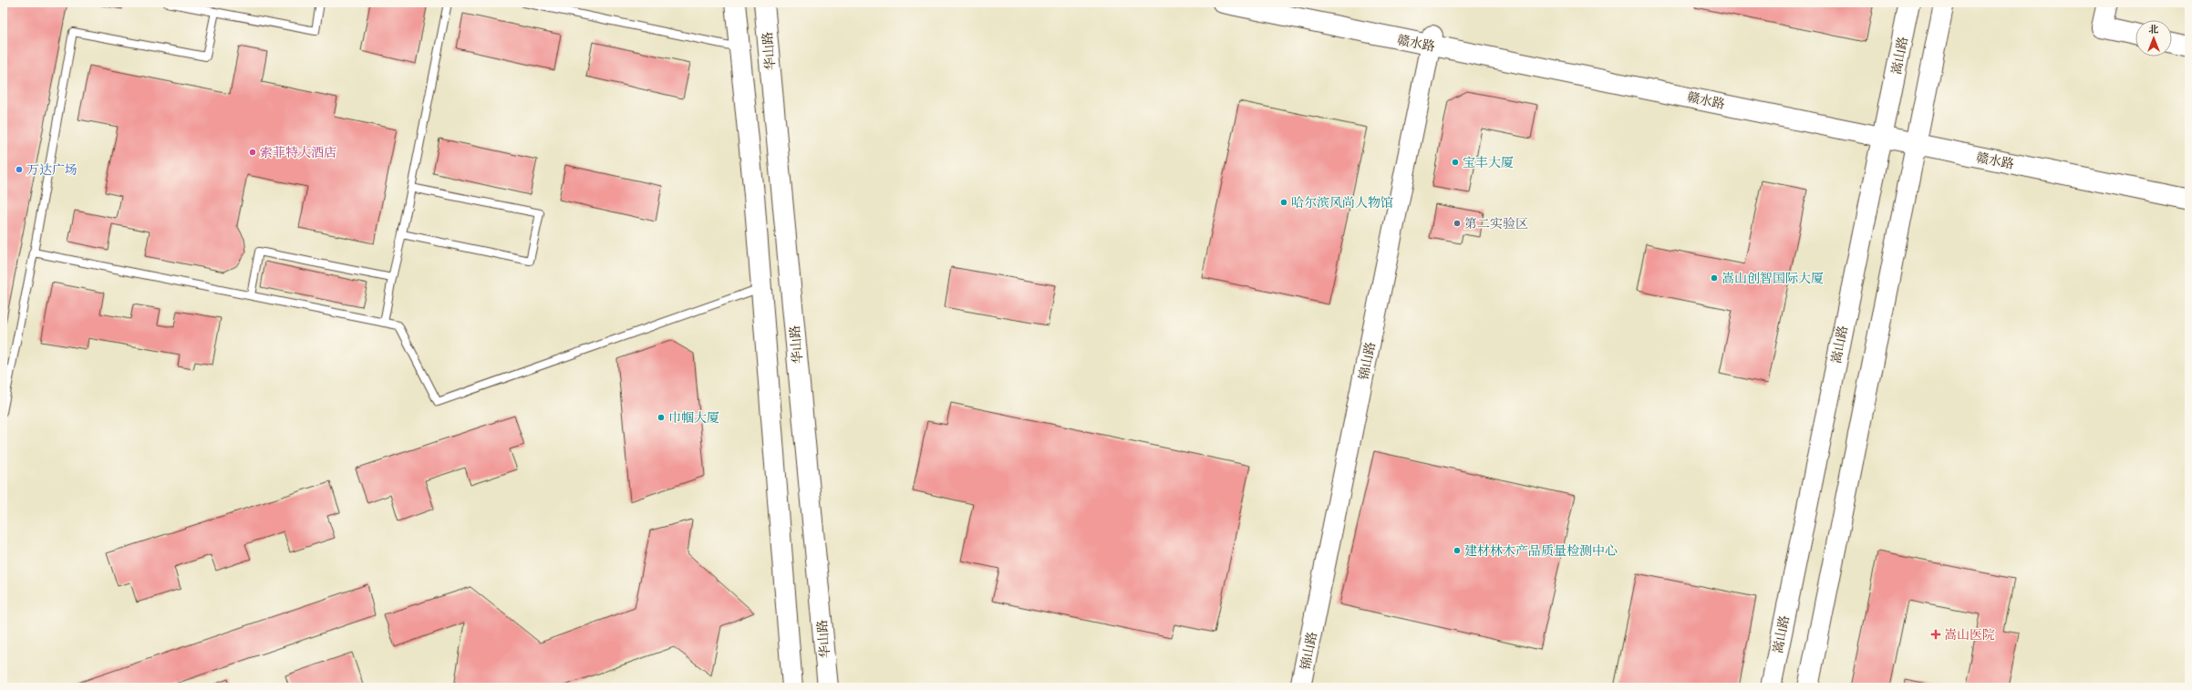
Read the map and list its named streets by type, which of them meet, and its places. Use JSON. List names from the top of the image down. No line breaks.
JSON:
{"streets":{"main road":["赣水路","华山路","嵩山路","锦山路"]},"crossings":[["赣水路","嵩山路"],["赣水路","锦山路"]],"places":{"other":["索菲特大酒店","宝丰大厦","万达广场","哈尔滨风尚人物馆","第二实验区","嵩山创智国际大厦","巾帼大厦","建材林木产品质量检测中心"],"health":["嵩山医院"]},"north":"top"}
